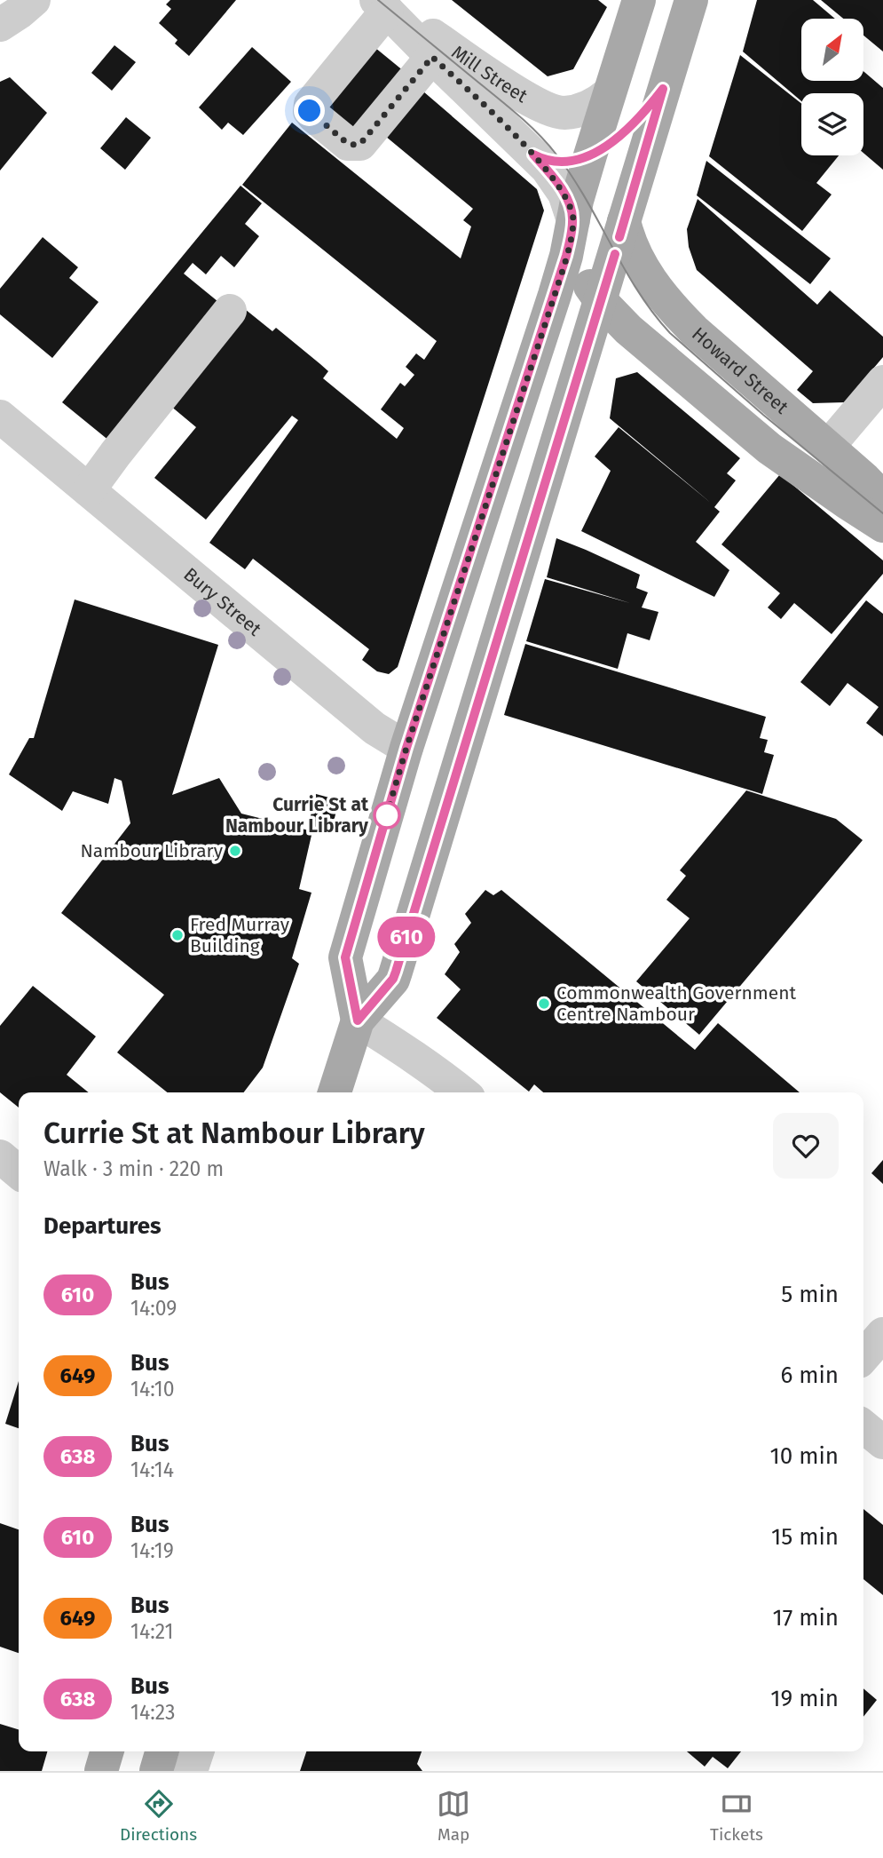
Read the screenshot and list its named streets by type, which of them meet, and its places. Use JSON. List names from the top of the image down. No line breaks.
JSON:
{"streets":{"main road":["Howard Street","Bury Street"],"street":["Mill Street"]},"places":["Currie St at Nambour Library","Nambour Library","Fred Murray Building","Commonwealth Government Centre Nambour"],"lines":["bus line 610"],"north":"top right","page":{"on_map":"610","heading":[["Currie St at Nambour Library","Walk · 3 min · 220 m"],"Departures"],"list":[{"mark":"610","name":"Bus","note":"14:09","value":"5 min"},{"mark":"649","name":"Bus","note":"14:10","value":"6 min"},{"mark":"638","name":"Bus","note":"14:14","value":"10 min"},{"mark":"610","name":"Bus","note":"14:19","value":"15 min"},{"mark":"649","name":"Bus","note":"14:21","value":"17 min"},{"mark":"638","name":"Bus","note":"14:23","value":"19 min"}],"tabs":["Directions","Map","Tickets"]}}
